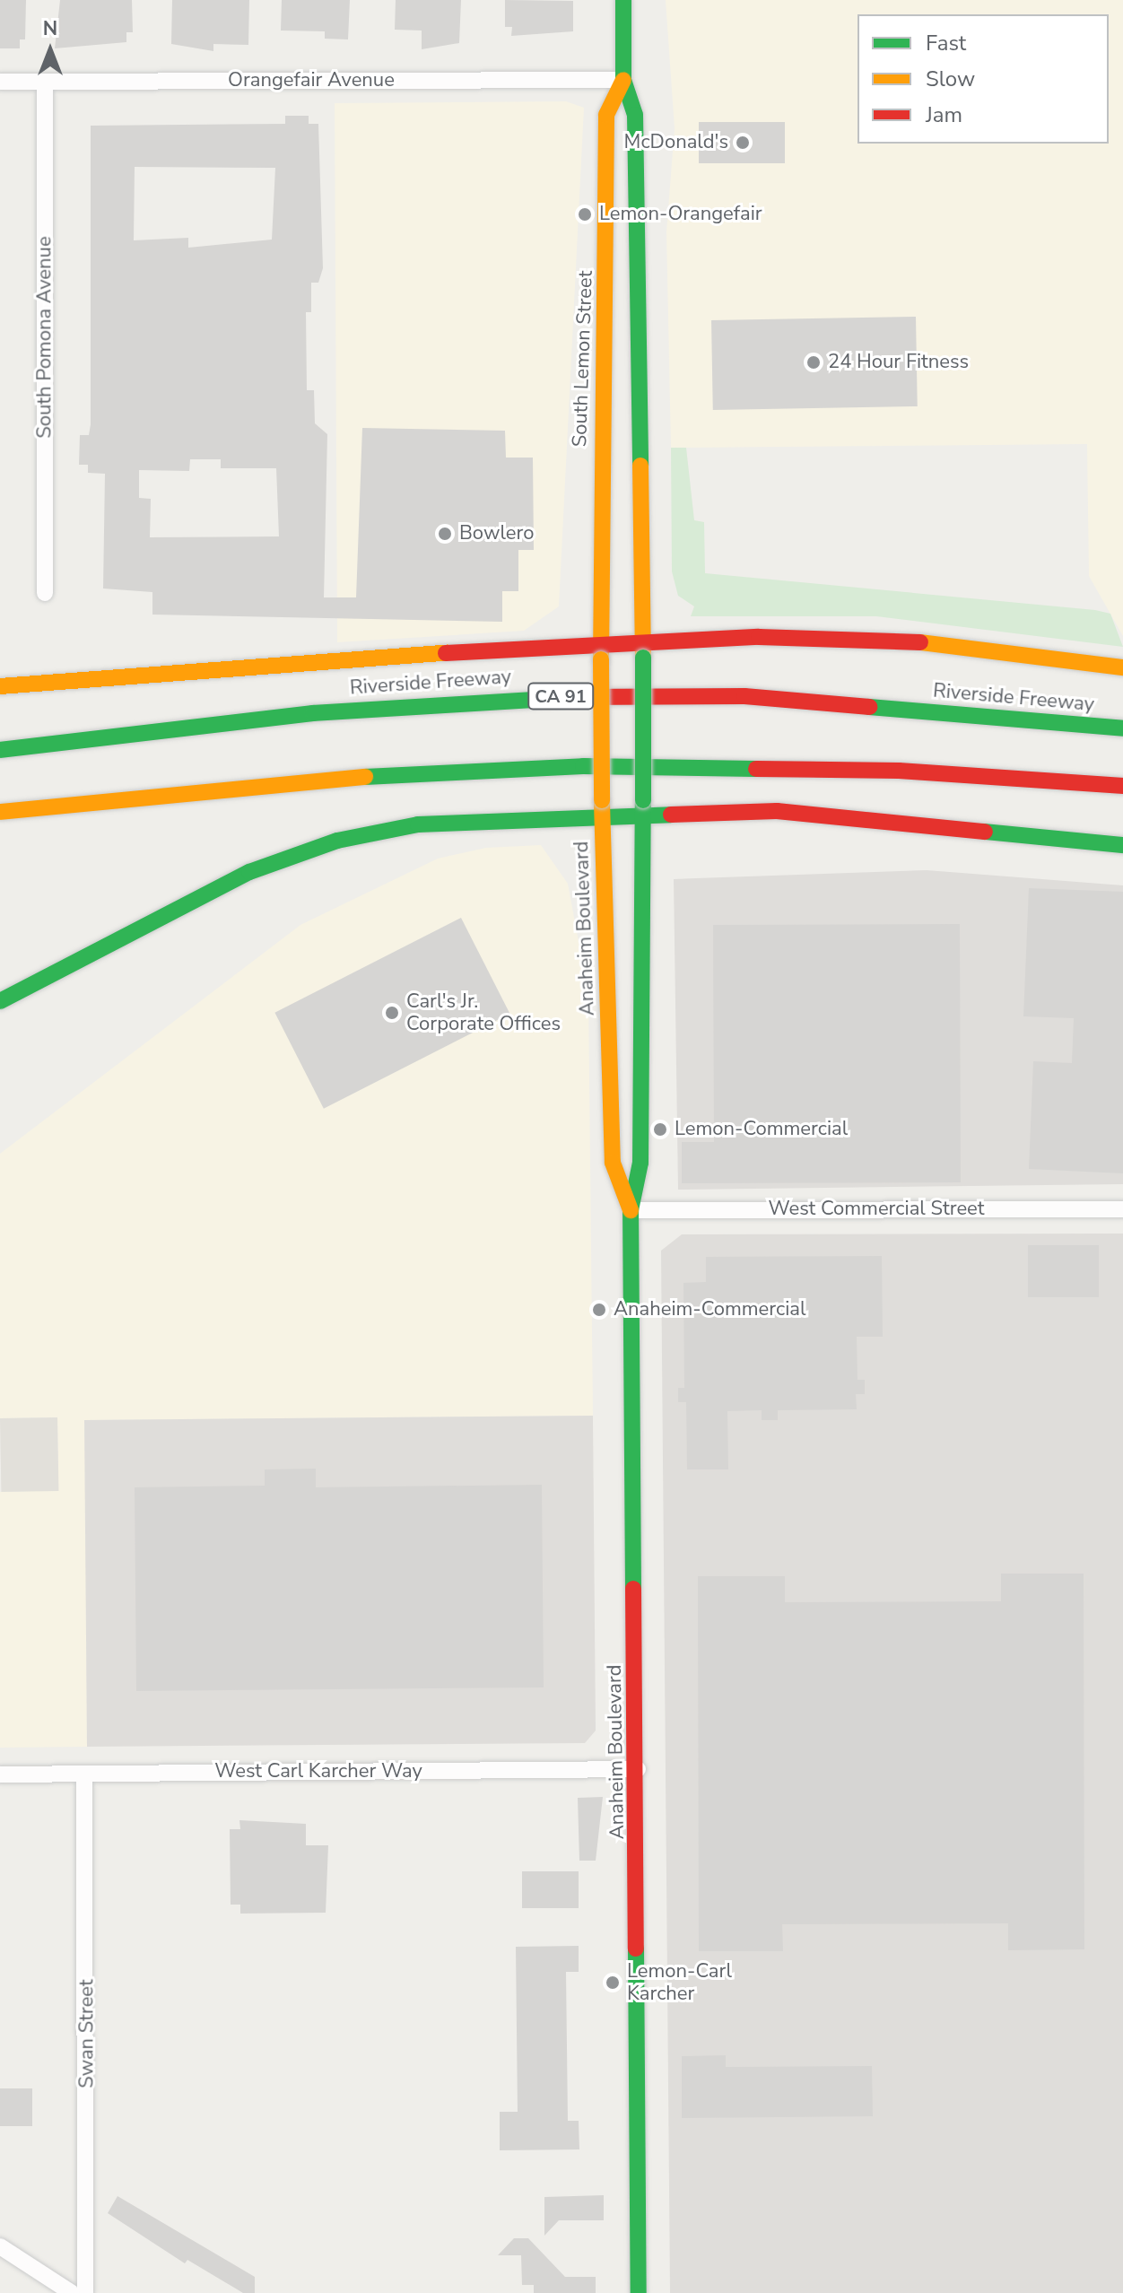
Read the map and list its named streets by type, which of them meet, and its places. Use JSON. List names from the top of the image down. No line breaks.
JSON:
{"streets":{"main road":["South Lemon Street","Riverside Freeway","CA 91","Anaheim Boulevard"],"street":["Orangefair Avenue","South Pomona Avenue","West Commercial Street","West Carl Karcher Way","Swan Street"]},"crossings":[["Orangefair Avenue","South Pomona Avenue"],["Orangefair Avenue","South Lemon Street"],["South Lemon Street","Anaheim Boulevard"],["Anaheim Boulevard","West Commercial Street"],["Anaheim Boulevard","West Carl Karcher Way"],["West Carl Karcher Way","Swan Street"]],"places":["McDonald's","Lemon-Orangefair","24 Hour Fitness","Bowlero","Carl's Jr. Corporate Offices","Lemon-Commercial","Anaheim-Commercial","Lemon-Carl Karcher"],"legend":["Fast","Slow","Jam"],"north":"top"}
